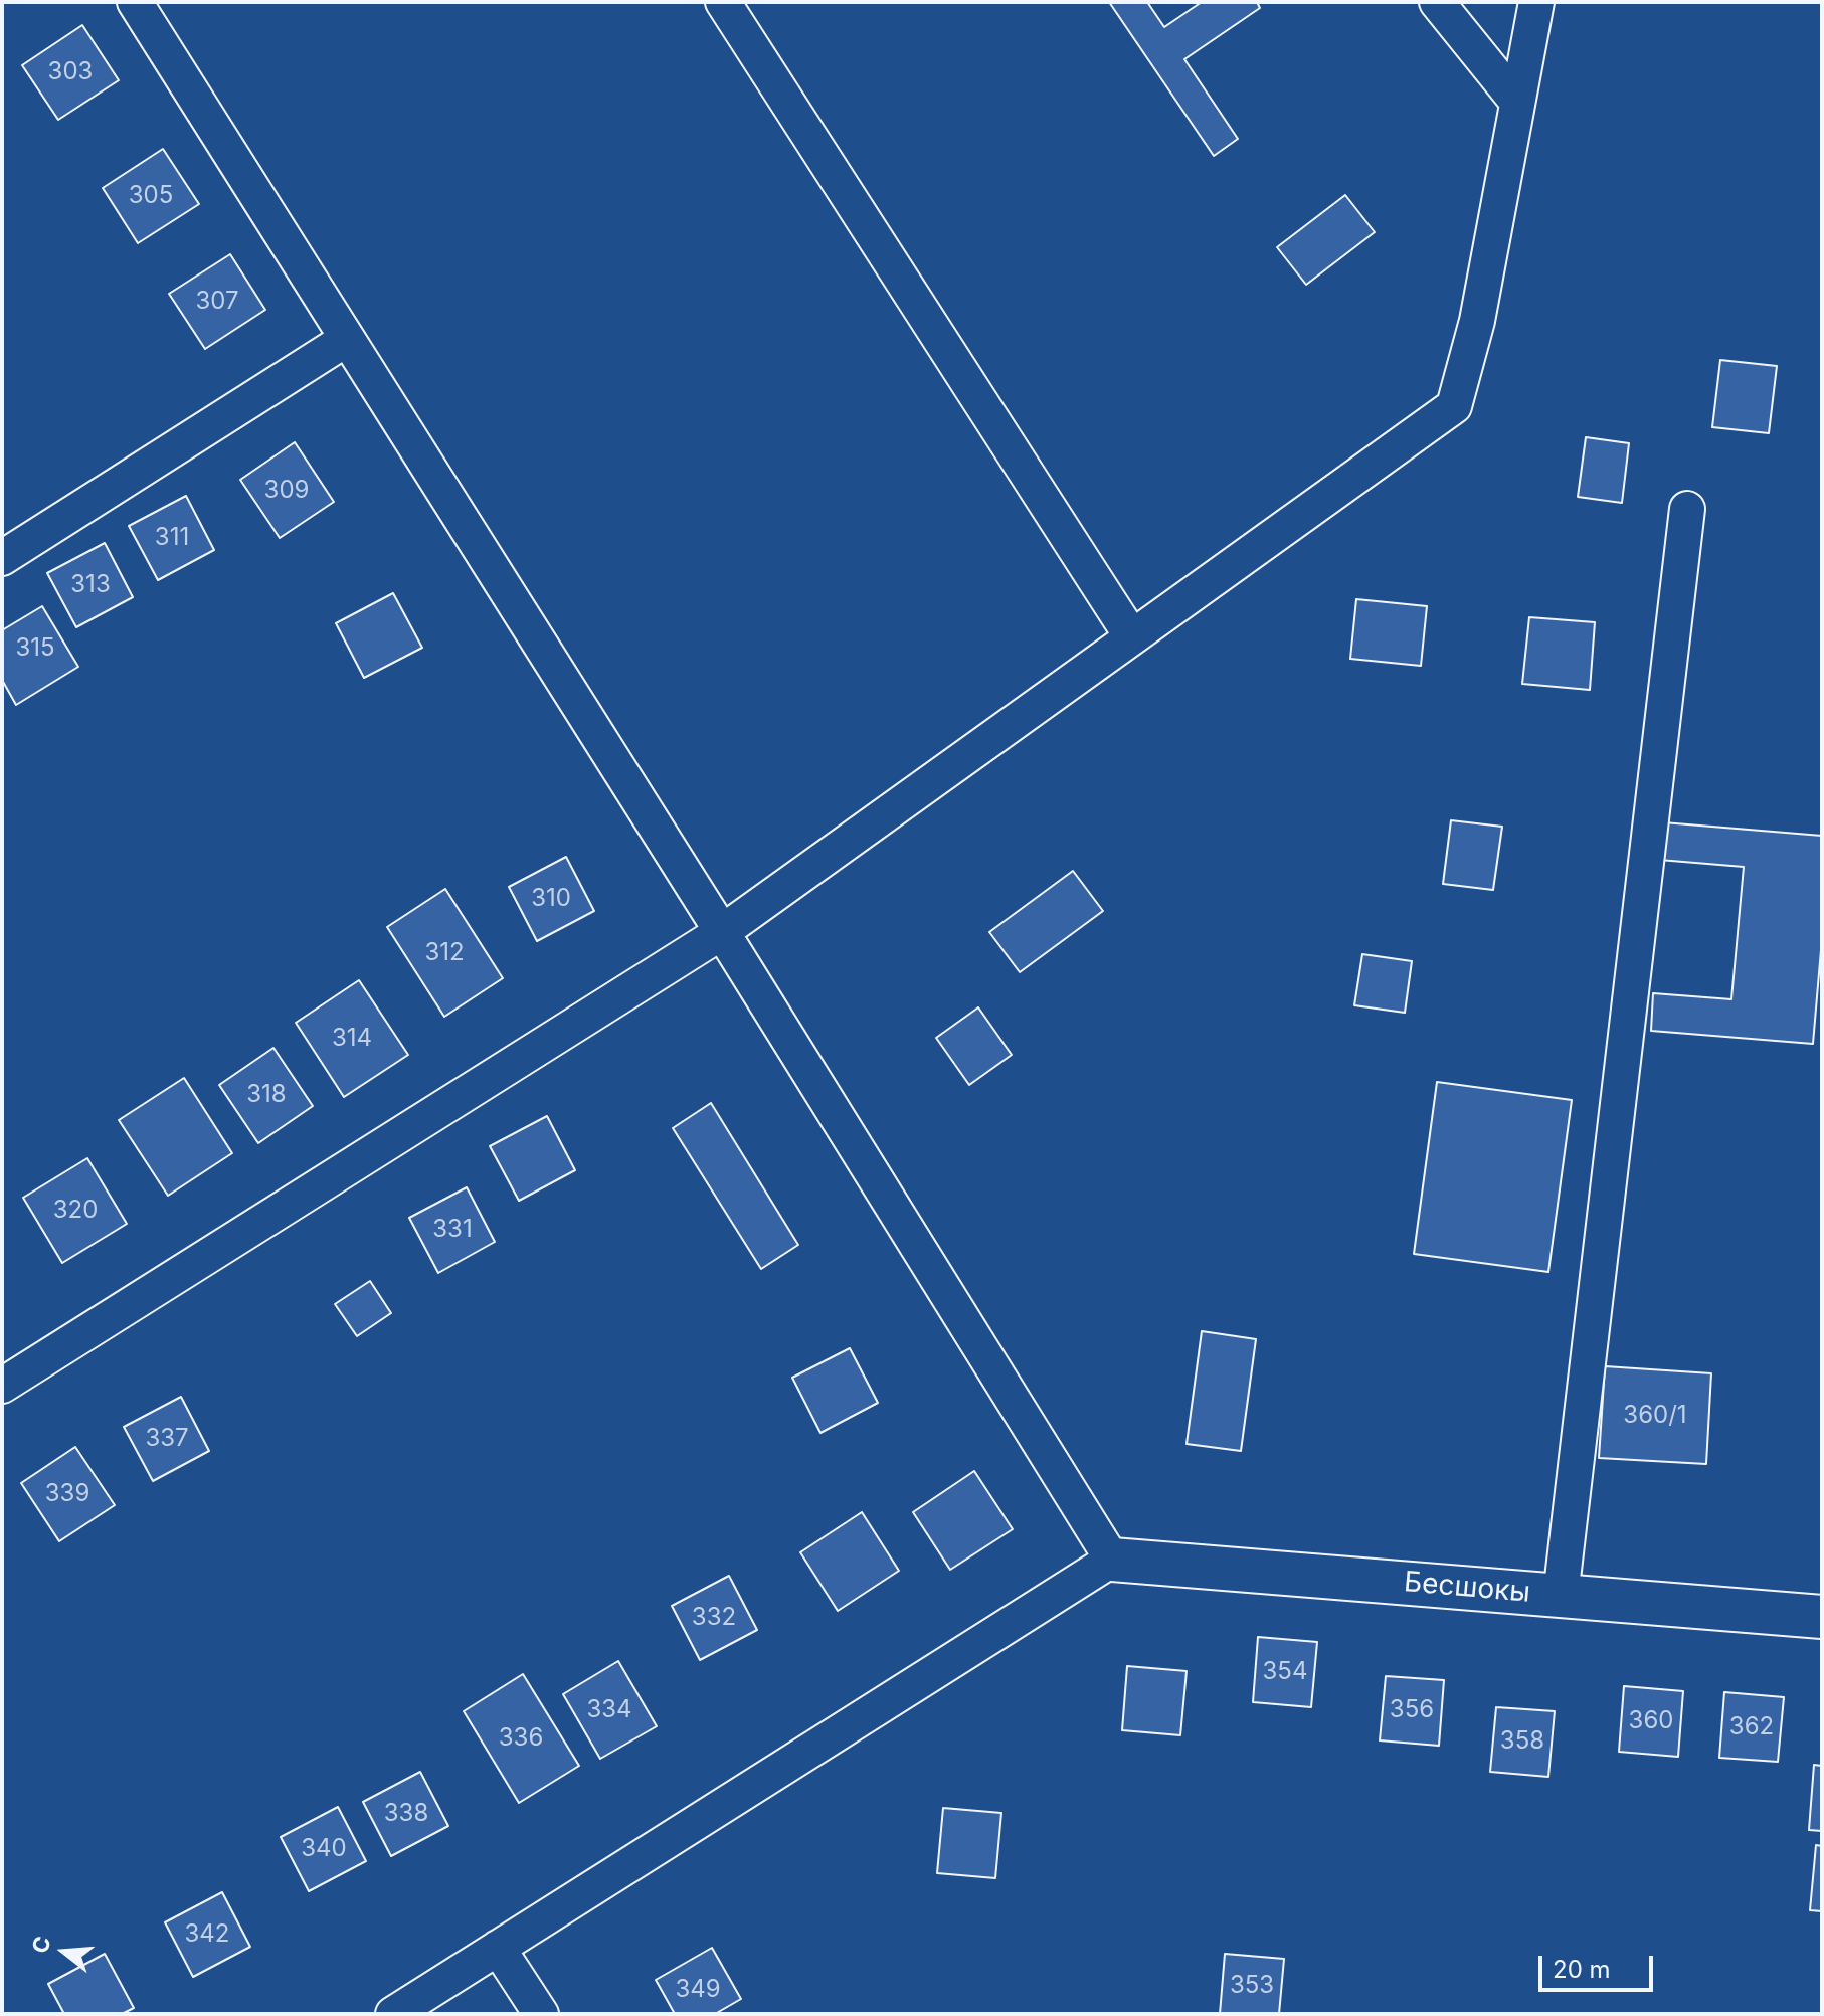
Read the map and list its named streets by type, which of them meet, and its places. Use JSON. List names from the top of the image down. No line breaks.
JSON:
{"streets":{"street":["Бесшокы"]},"house_numbers":["303","305","307","309","311","313","315","310","312","314","318","320","331","360/1","337","339","332","354","334","356","360","362","336","358","338","340","342","353","349"],"scale_bar":"20 m","north":"left"}
